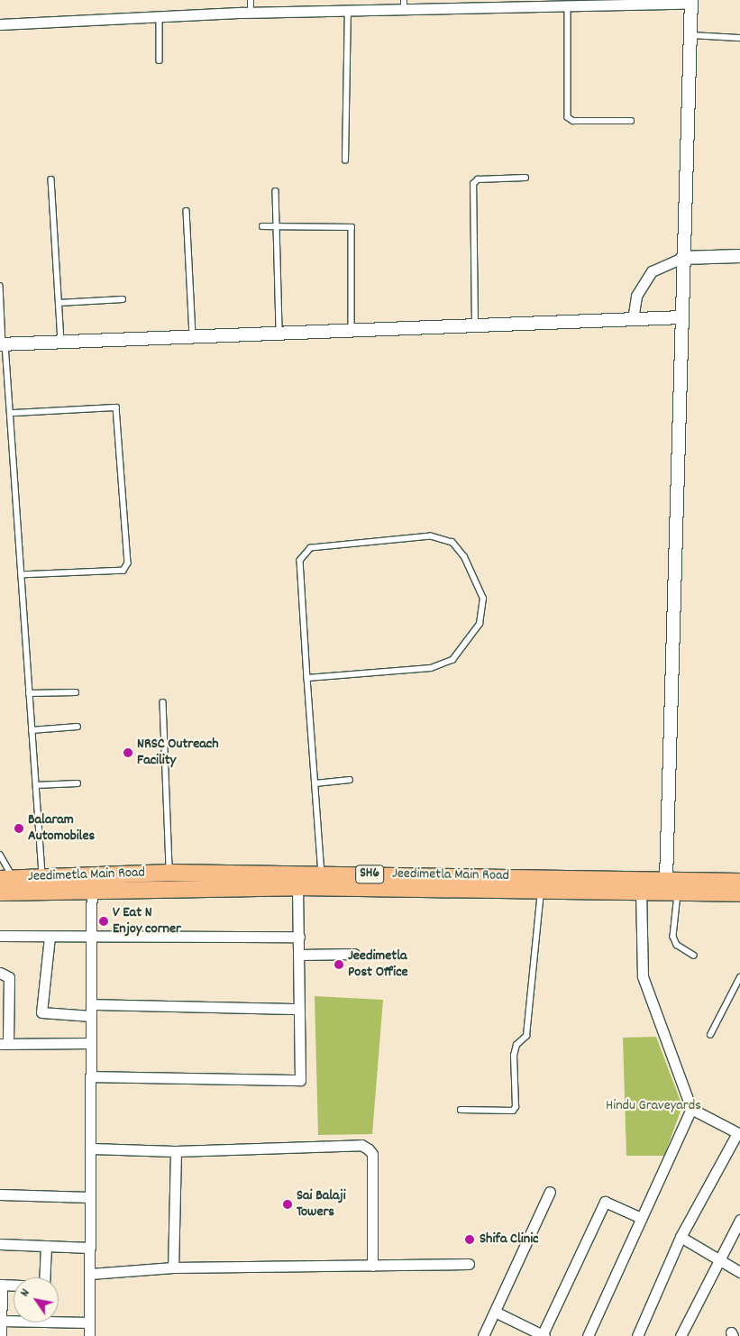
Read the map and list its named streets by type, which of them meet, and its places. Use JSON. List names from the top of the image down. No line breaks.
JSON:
{"streets":{"main road":["SH6","Jeedimetla Main Road"]},"parks":["Hindu Graveyards"],"places":["NRSC Outreach Facility","Balaram Automobiles","V Eat N Enjoy corner","Jeedimetla Post Office","Sai Balaji Towers","Shifa Clinic"],"north":"top left"}
